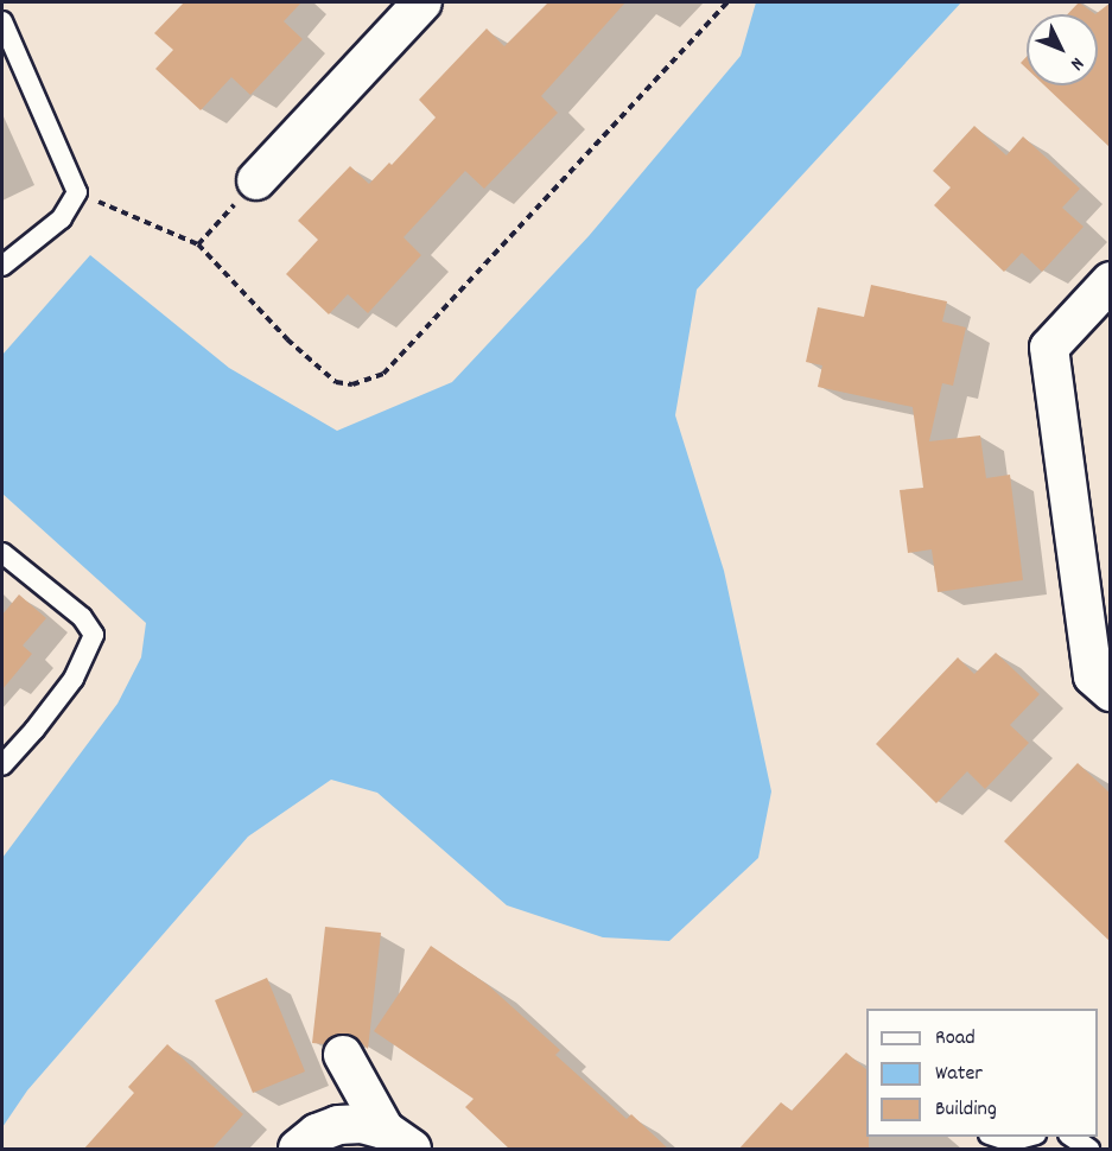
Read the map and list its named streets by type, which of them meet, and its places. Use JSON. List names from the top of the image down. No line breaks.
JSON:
{"legend":["Road","Water","Building"],"north":"bottom right"}
